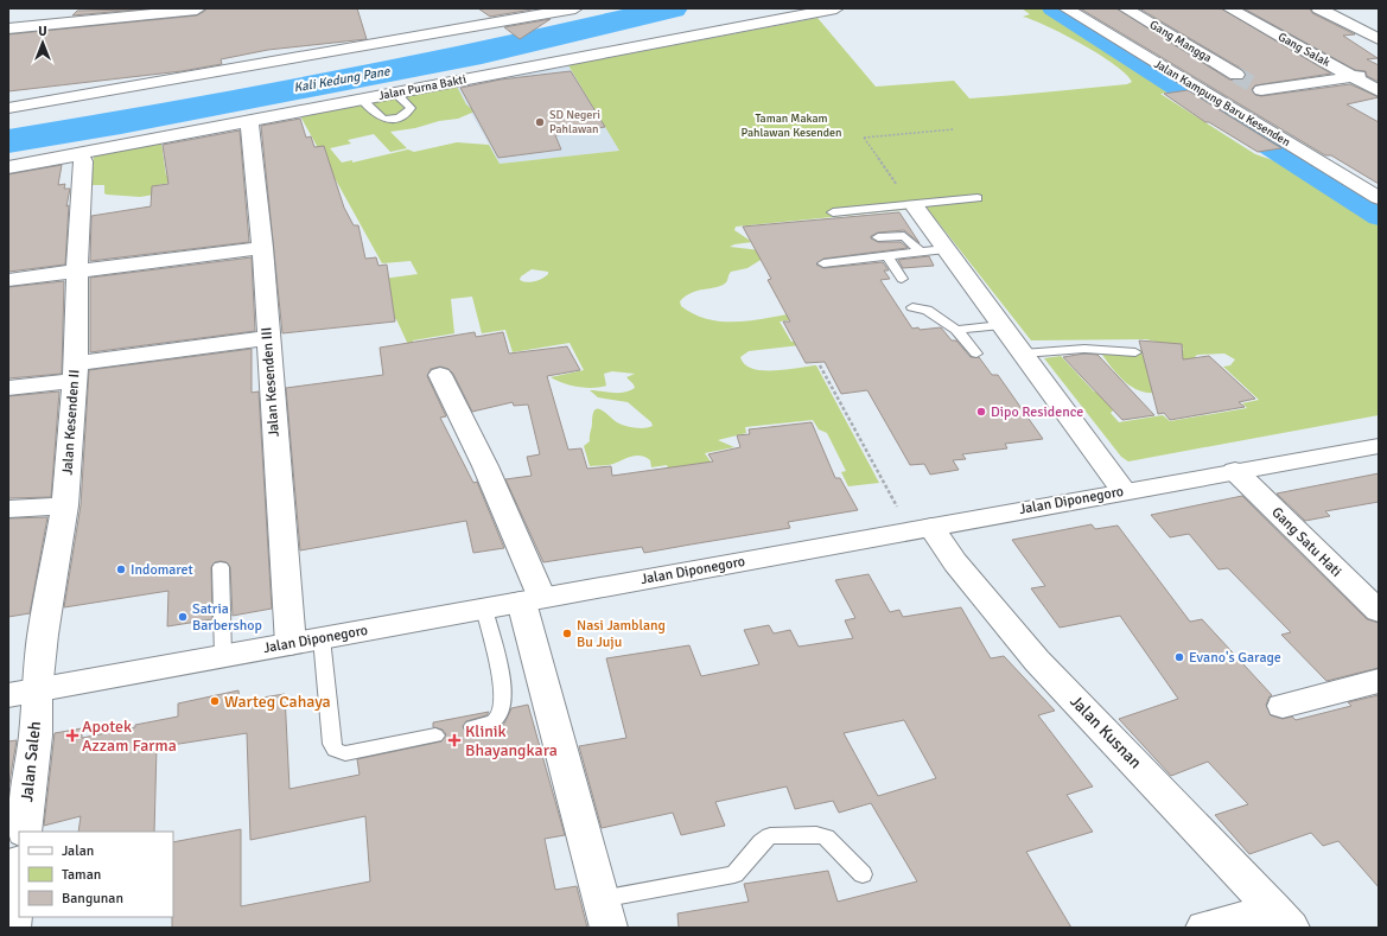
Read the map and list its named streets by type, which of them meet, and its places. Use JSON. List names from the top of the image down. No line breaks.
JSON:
{"streets":{"main road":["Gang Mangga","Gang Salak","Jalan Purna Bakti","Jalan Kampung Baru Kesenden","Jalan Kesenden III","Jalan Kesenden II","Jalan Diponegoro","Gang Satu Hati","Jalan Kusnan","Jalan Saleh"]},"crossings":[["Jalan Purna Bakti","Jalan Kesenden III"],["Jalan Purna Bakti","Jalan Kesenden II"],["Jalan Kesenden III","Jalan Diponegoro"],["Jalan Kesenden II","Jalan Diponegoro"],["Jalan Kesenden II","Jalan Saleh"],["Jalan Diponegoro","Gang Satu Hati"],["Jalan Diponegoro","Jalan Kusnan"],["Jalan Diponegoro","Jalan Saleh"]],"water":["Kali Kedung Pane"],"parks":["Taman Makam Pahlawan Kesenden"],"places":{"other":["SD Negeri Pahlawan","Dipo Residence","Indomaret","Satria Barbershop","Nasi Jamblang Bu Juju","Evano's Garage","Warteg Cahaya"],"health":["Apotek Azzam Farma","Klinik Bhayangkara"]},"legend":["Jalan","Taman","Bangunan"],"north":"top"}
